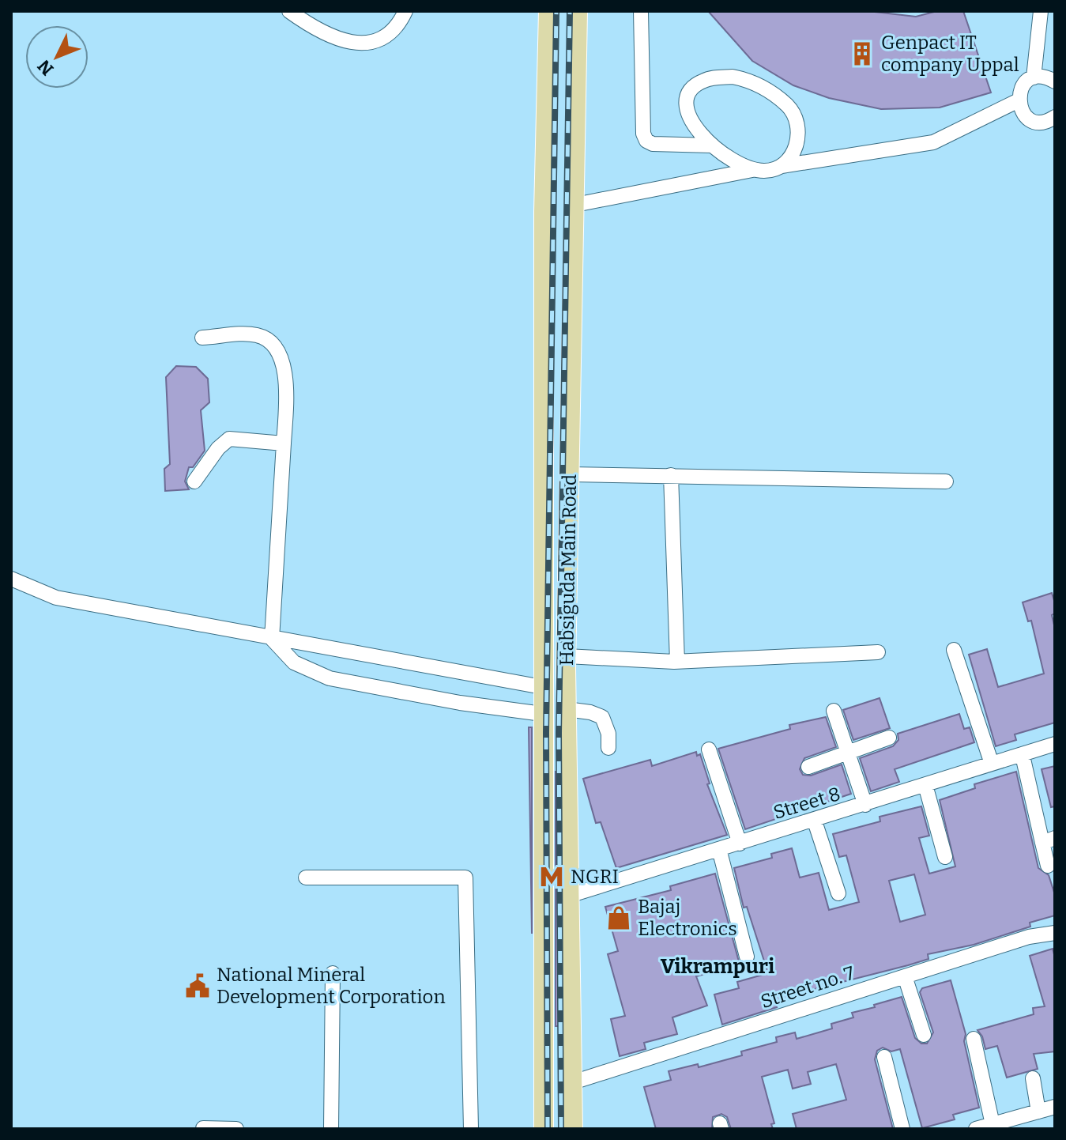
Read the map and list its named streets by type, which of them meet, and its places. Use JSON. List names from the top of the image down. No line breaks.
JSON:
{"streets":{"main road":["Habsiguda Main Road"],"street":["Street 8","Street no. 7"]},"crossings":[["Habsiguda Main Road","Street 8"],["Habsiguda Main Road","Street no. 7"]],"districts":["Vikrampuri"],"places":{"building":["Genpact IT company Uppal"],"metro station":["NGRI"],"shop":["Bajaj Electronics"],"public building":["National Mineral Development Corporation"]},"north":"bottom left"}
